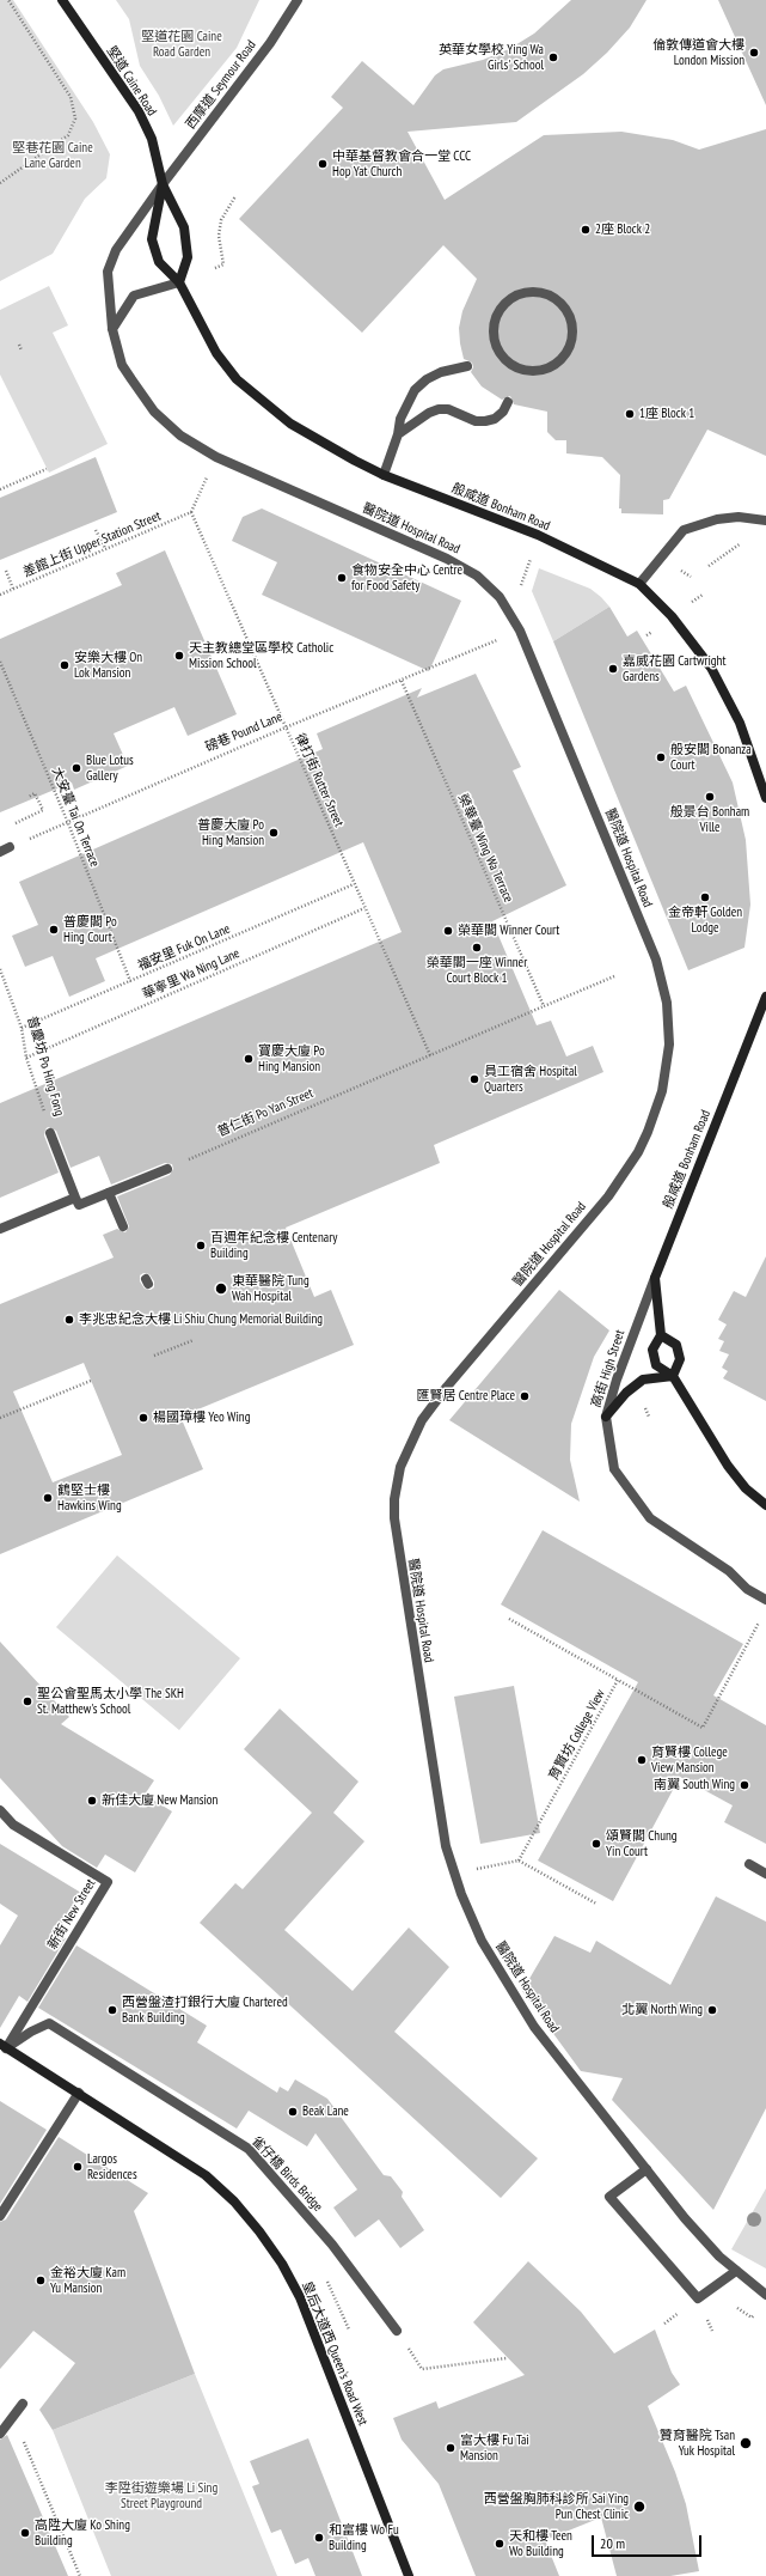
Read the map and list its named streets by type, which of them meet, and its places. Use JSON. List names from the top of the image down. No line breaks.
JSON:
{"streets":{"main road":["堅道 Caine Road","般咸道 Bonham Road","皇后大道西 Queen's Road West"],"street":["西摩道 Seymour Road","醫院道 Hospital Road","普慶坊 Po Hing Fong","高街 High Street","新街 New Street","雀仔橋 Birds Bridge"],"path":["差館上街 Upper Station Street","磅巷 Pound Lane","律打街 Rutter Street","大安臺 Tai On Terrace","榮華臺 Wing Wa Terrace","福安里 Fuk On Lane","華寧里 Wa Ning Lane","普仁街 Po Yan Street","育賢坊 College View"]},"crossings":[["堅道 Caine Road","西摩道 Seymour Road"],["堅道 Caine Road","般咸道 Bonham Road"],["堅道 Caine Road","醫院道 Hospital Road"],["西摩道 Seymour Road","般咸道 Bonham Road"],["西摩道 Seymour Road","醫院道 Hospital Road"],["般咸道 Bonham Road","醫院道 Hospital Road"],["般咸道 Bonham Road","高街 High Street"],["差館上街 Upper Station Street","律打街 Rutter Street"],["磅巷 Pound Lane","律打街 Rutter Street"],["磅巷 Pound Lane","大安臺 Tai On Terrace"],["磅巷 Pound Lane","榮華臺 Wing Wa Terrace"],["律打街 Rutter Street","福安里 Fuk On Lane"],["律打街 Rutter Street","華寧里 Wa Ning Lane"],["律打街 Rutter Street","普仁街 Po Yan Street"],["大安臺 Tai On Terrace","福安里 Fuk On Lane"],["榮華臺 Wing Wa Terrace","普仁街 Po Yan Street"],["福安里 Fuk On Lane","普慶坊 Po Hing Fong"],["華寧里 Wa Ning Lane","普慶坊 Po Hing Fong"],["新街 New Street","雀仔橋 Birds Bridge"],["新街 New Street","皇后大道西 Queen's Road West"],["雀仔橋 Birds Bridge","皇后大道西 Queen's Road West"]],"parks":["堅道花園 Caine Road Garden","堅巷花園 Caine Lane Garden","李陞街遊樂場 Li Sing Street Playground"],"places":["倫敦傳道會大樓 London Mission","英華女學校 Ying Wa Girls' School","中華基督教會合一堂 CCC Hop Yat Church","2座 Block 2","1座 Block 1","食物安全中心 Centre for Food Safety","天主教總堂區學校 Catholic Mission School","安樂大樓 On Lok Mansion","嘉威花園 Cartwright Gardens","般安閣 Bonanza Court","Blue Lotus Gallery","般景台 Bonham Ville","普慶大廈 Po Hing Mansion","金帝軒 Golden Lodge","普慶閣 Po Hing Court","榮華閣 Winner Court","榮華閣一座 Winner Court Block 1","寶慶大廈 Po Hing Mansion","員工宿舍 Hospital Quarters","百週年紀念樓 Centenary Building","東華醫院 Tung Wah Hospital","李兆忠紀念大樓 Li Shiu Chung Memorial Building","匯賢居 Centre Place","楊國璋樓 Yeo Wing","鶴堅士樓 Hawkins Wing","聖公會聖馬太小學 The SKH St. Matthew's School","育賢樓 College View Mansion","南翼 South Wing","新佳大廈 New Mansion","頌賢閣 Chung Yin Court","西營盤渣打銀行大廈 Chartered Bank Building","北翼 North Wing","Beak Lane","Largos Residences","金裕大廈 Kam Yu Mansion","贊育醫院 Tsan Yuk Hospital","富大樓 Fu Tai Mansion","西營盤胸肺科診所 Sai Ying Pun Chest Clinic","高陞大廈 Ko Shing Building","和富樓 Wo Fu Building","天和樓 Teen Wo Building"],"scale_bar":"20 m"}
